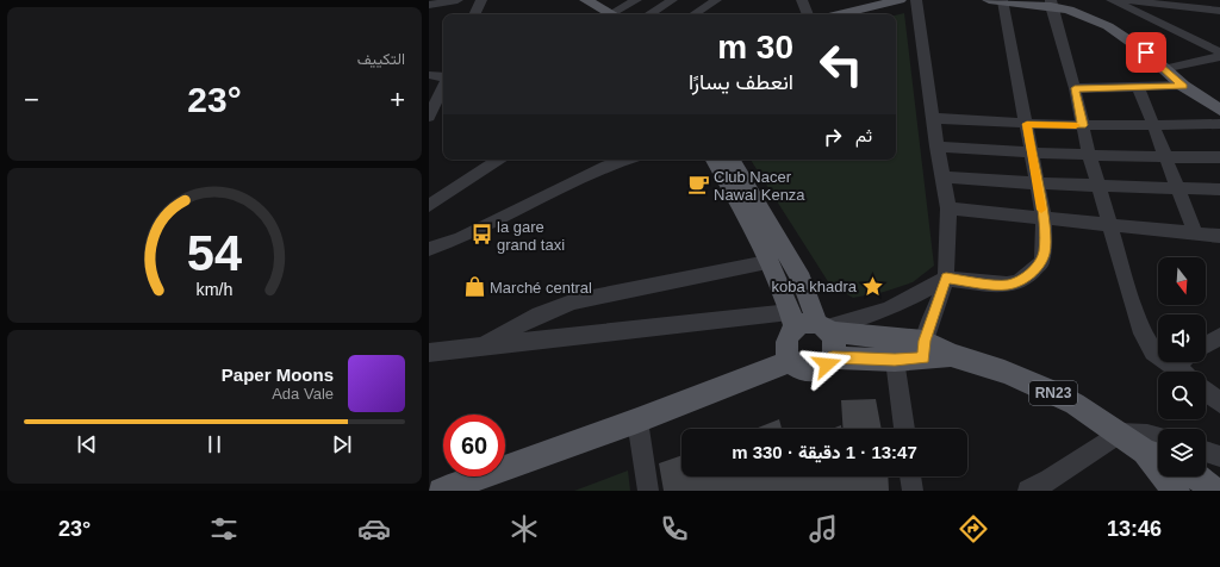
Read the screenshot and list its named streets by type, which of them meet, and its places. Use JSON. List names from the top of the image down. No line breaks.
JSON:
{"streets":{"main road":["RN23"]},"places":{"cafe":["Club Nacer Nawal Kenza"],"bus stop":["la gare grand taxi"],"place":["koba khadra"],"shop":["Marché central"]},"north":"bottom","page":{"tile":"التكييف","turn":["30 m","انعطف يسارًا"],"heat":["−","23°","+"],"then":"ثم","song":["Paper Moons","Ada Vale"],"limit":"60","trip":"13:47 · 1 دقيقة · 330 m","tabs":["13:46","23°"],"gauge":["54","km/h"]}}
